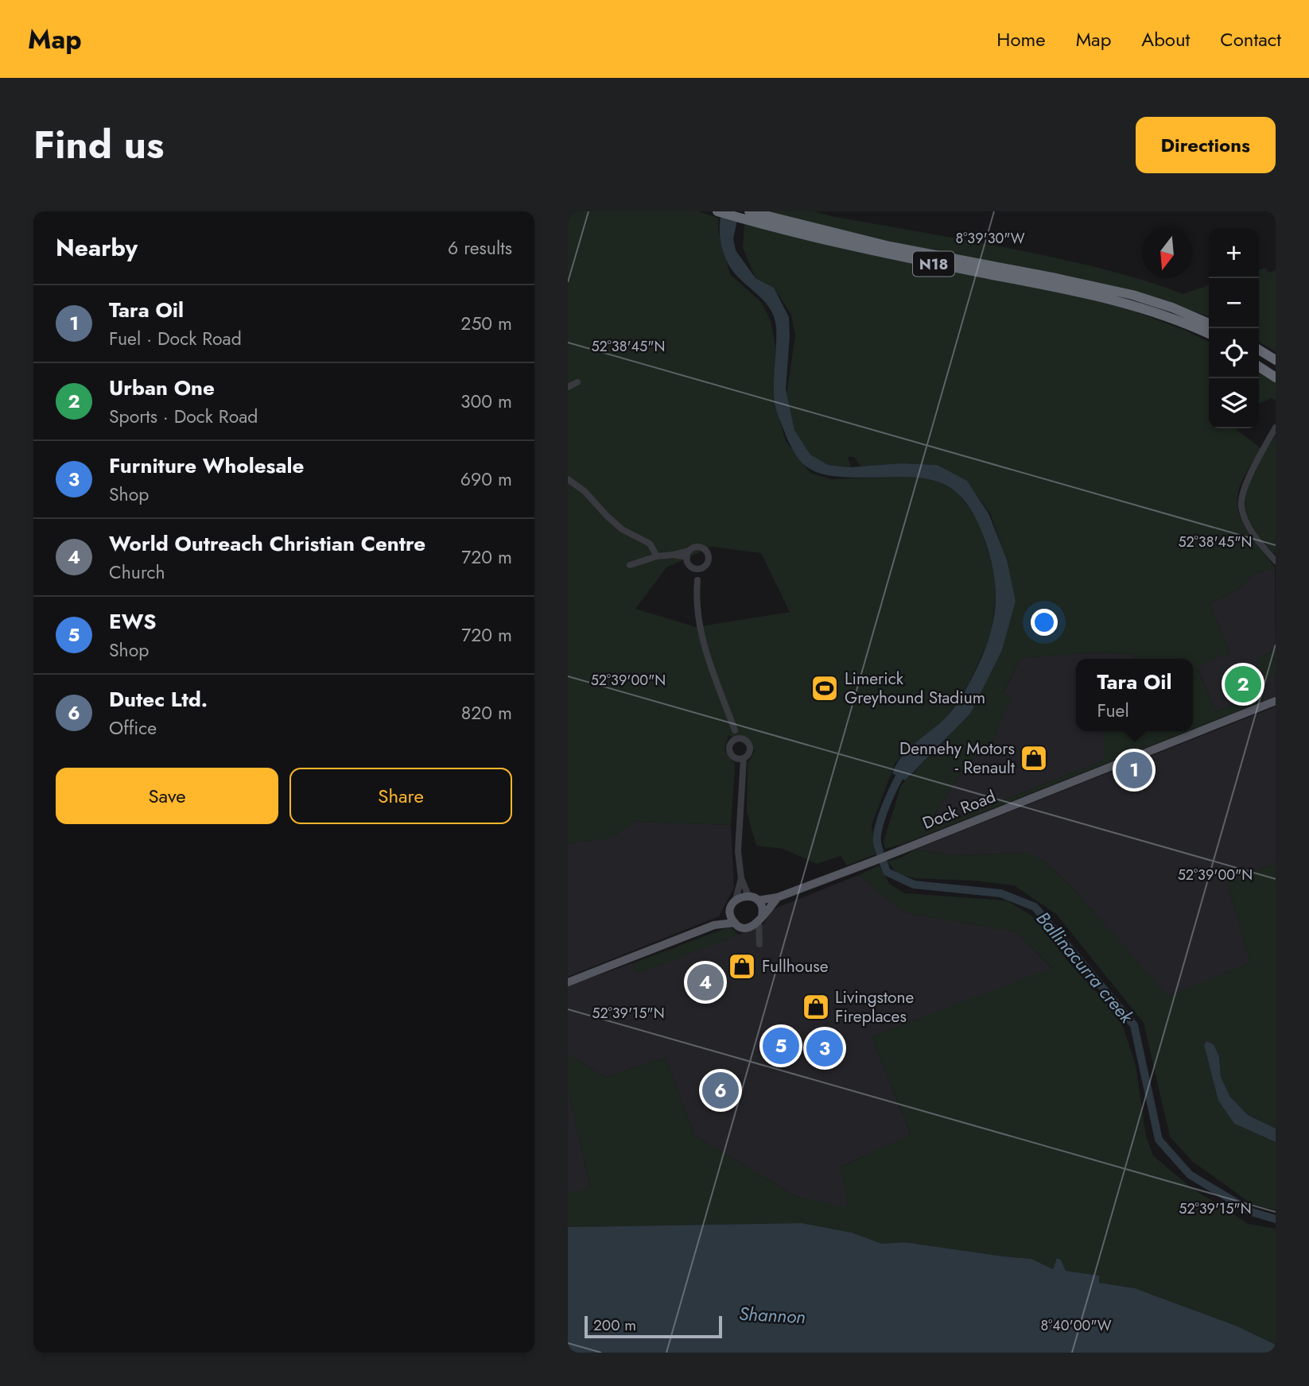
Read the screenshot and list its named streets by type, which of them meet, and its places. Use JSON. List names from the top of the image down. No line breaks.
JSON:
{"streets":{"highway":["N18"],"main road":["Dock Road"]},"water":["Ballinacurra creek","Shannon"],"places":{"sports":["Limerick Greyhound Stadium"],"shop":["Dennehy Motors - Renault","Fullhouse","Livingstone Fireplaces"]},"scale_bar":"200 m","north":"bottom","page":{"header":"Map","nav":["Home","Map","About","Contact"],"title":"Find us","buttons":["Directions",["Save","Share"]],"heading":["Nearby","6 results"],"map_buttons":["+","−"],"list":[{"mark":"1","name":"Tara Oil","note":"Fuel · Dock Road","value":"250 m"},{"mark":"2","name":"Urban One","note":"Sports · Dock Road","value":"300 m"},{"mark":"3","name":"Furniture Wholesale","note":"Shop","value":"690 m"},{"mark":"4","name":"World Outreach Christian Centre","note":"Church","value":"720 m"},{"mark":"5","name":"EWS","note":"Shop","value":"720 m"},{"mark":"6","name":"Dutec Ltd.","note":"Office","value":"820 m"}],"popup":["Tara Oil","Fuel"],"pins":["2","1","4","5","3","6"],"scale":"200 m"},"coordinates":["8°39'30\"W","52°38'45\"N","52°39'00\"N","52°39'15\"N","8°40'00\"W"]}
